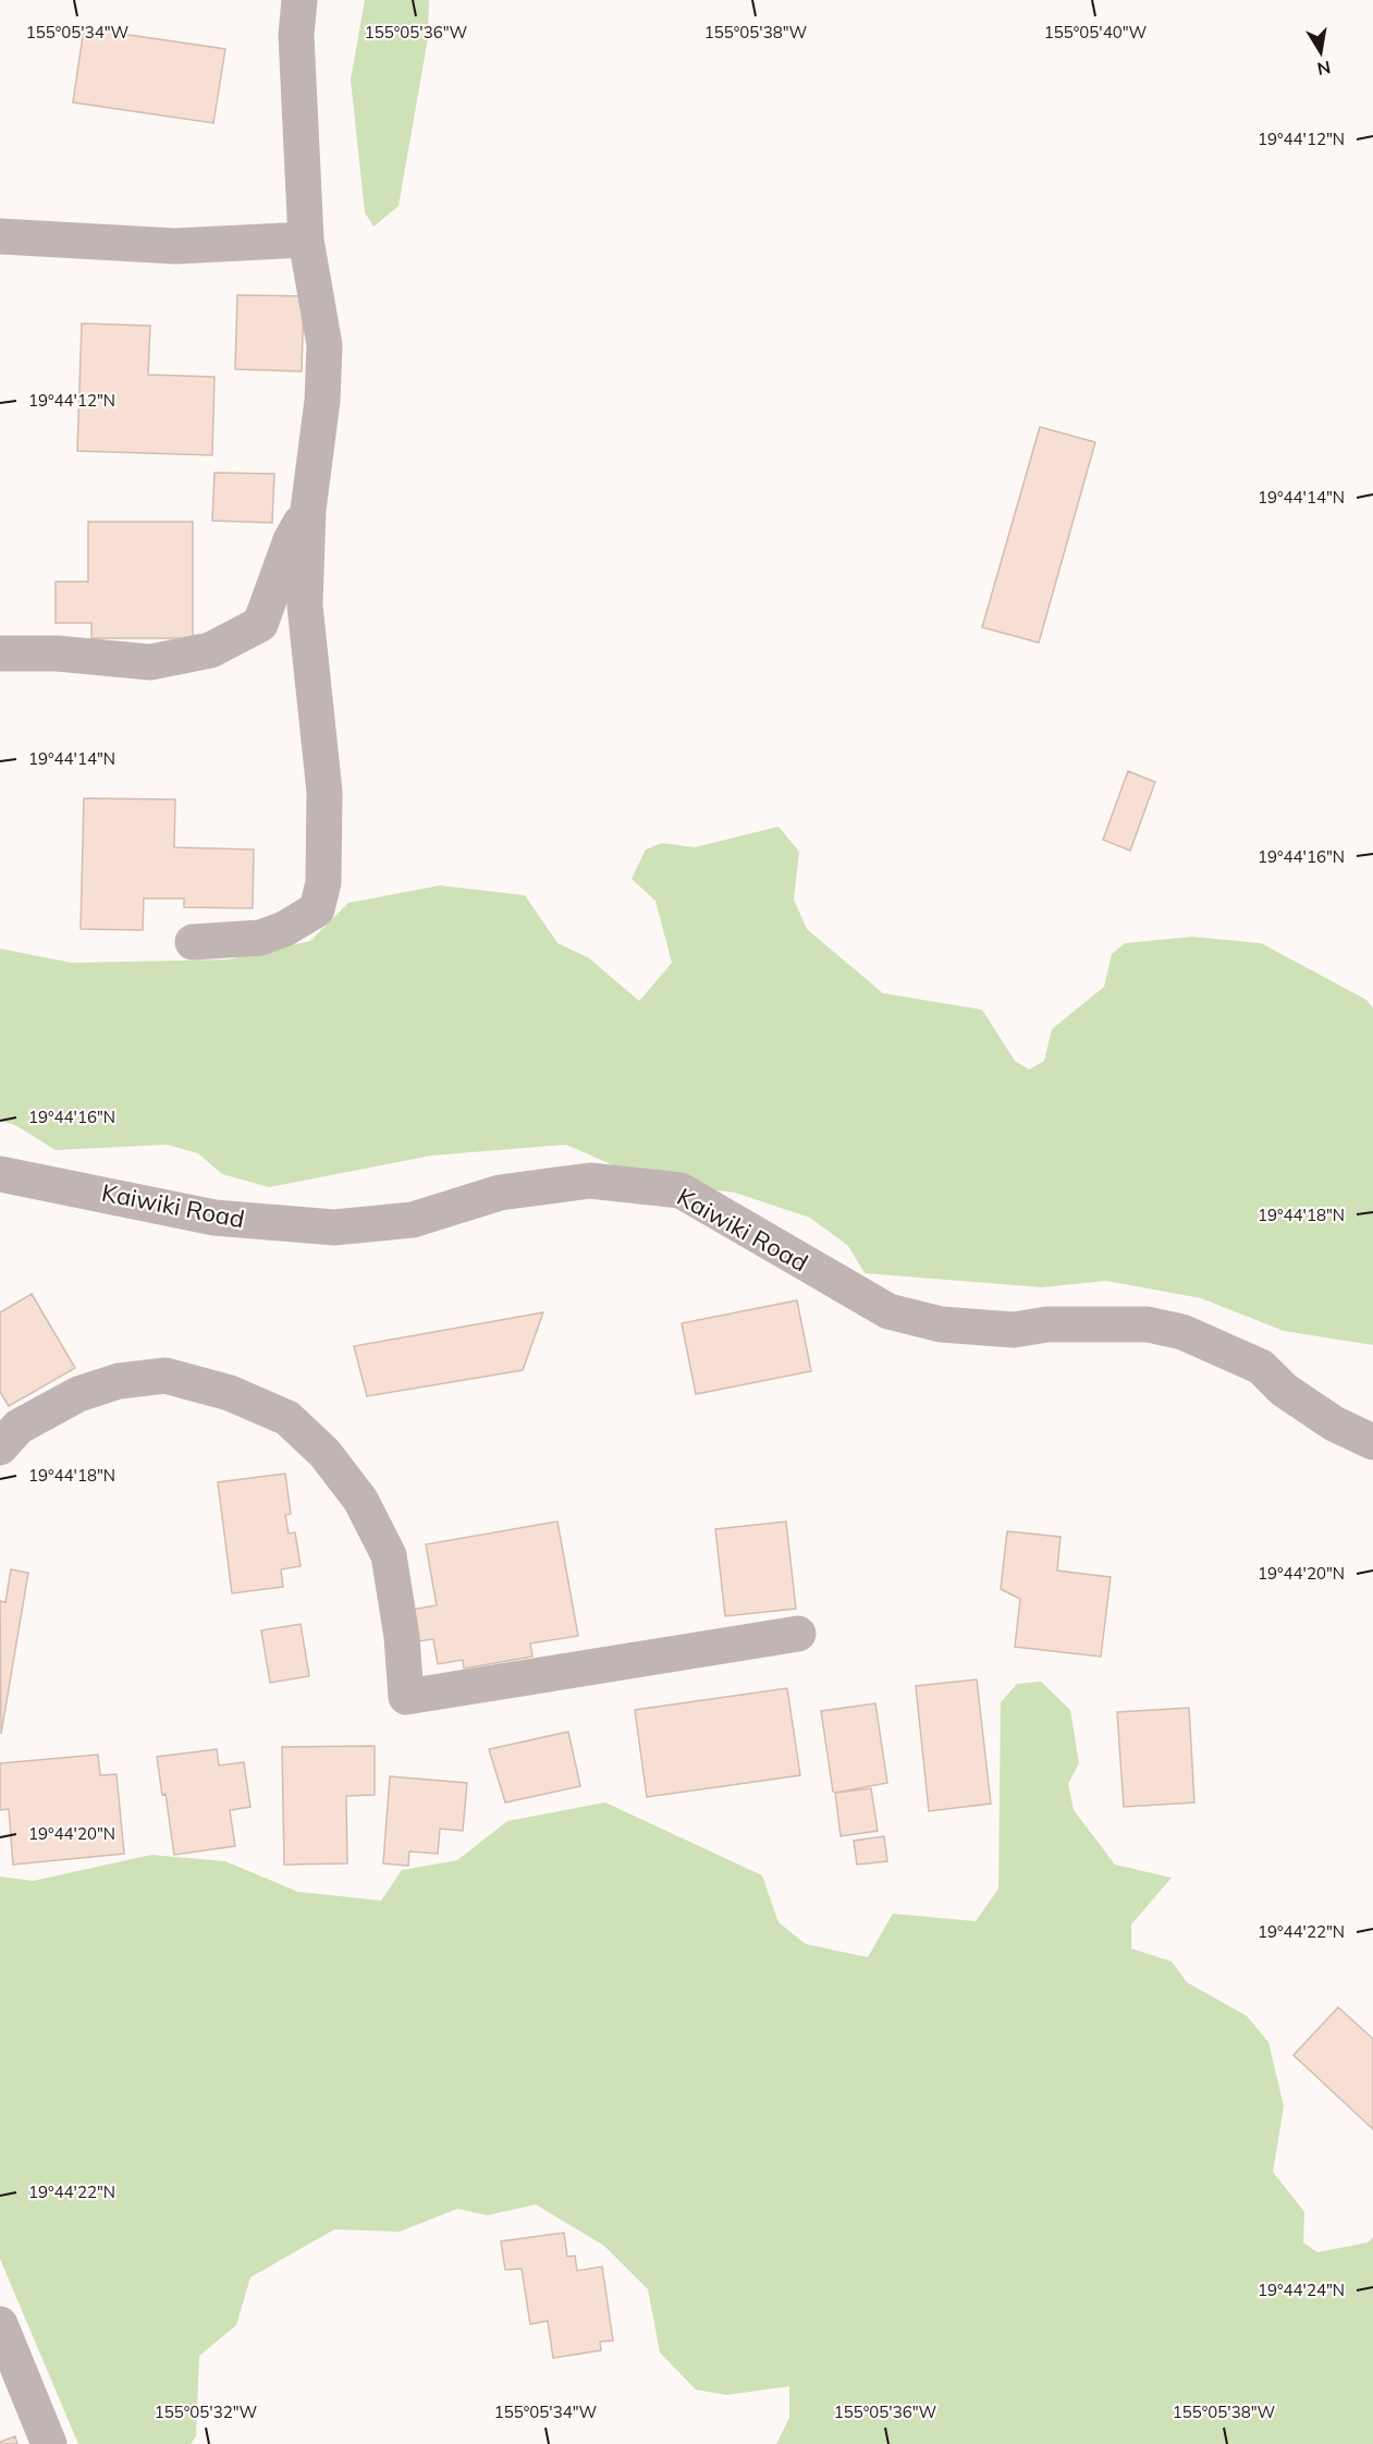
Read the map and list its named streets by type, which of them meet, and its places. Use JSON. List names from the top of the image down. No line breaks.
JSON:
{"streets":{"street":["Kaiwiki Road"]},"north":"bottom","coordinates":["155°05'34\"W","155°05'36\"W","155°05'38\"W","155°05'40\"W","19°44'12\"N","19°44'14\"N","19°44'16\"N","19°44'18\"N","19°44'20\"N","19°44'22\"N","19°44'24\"N","155°05'32\"W"]}
